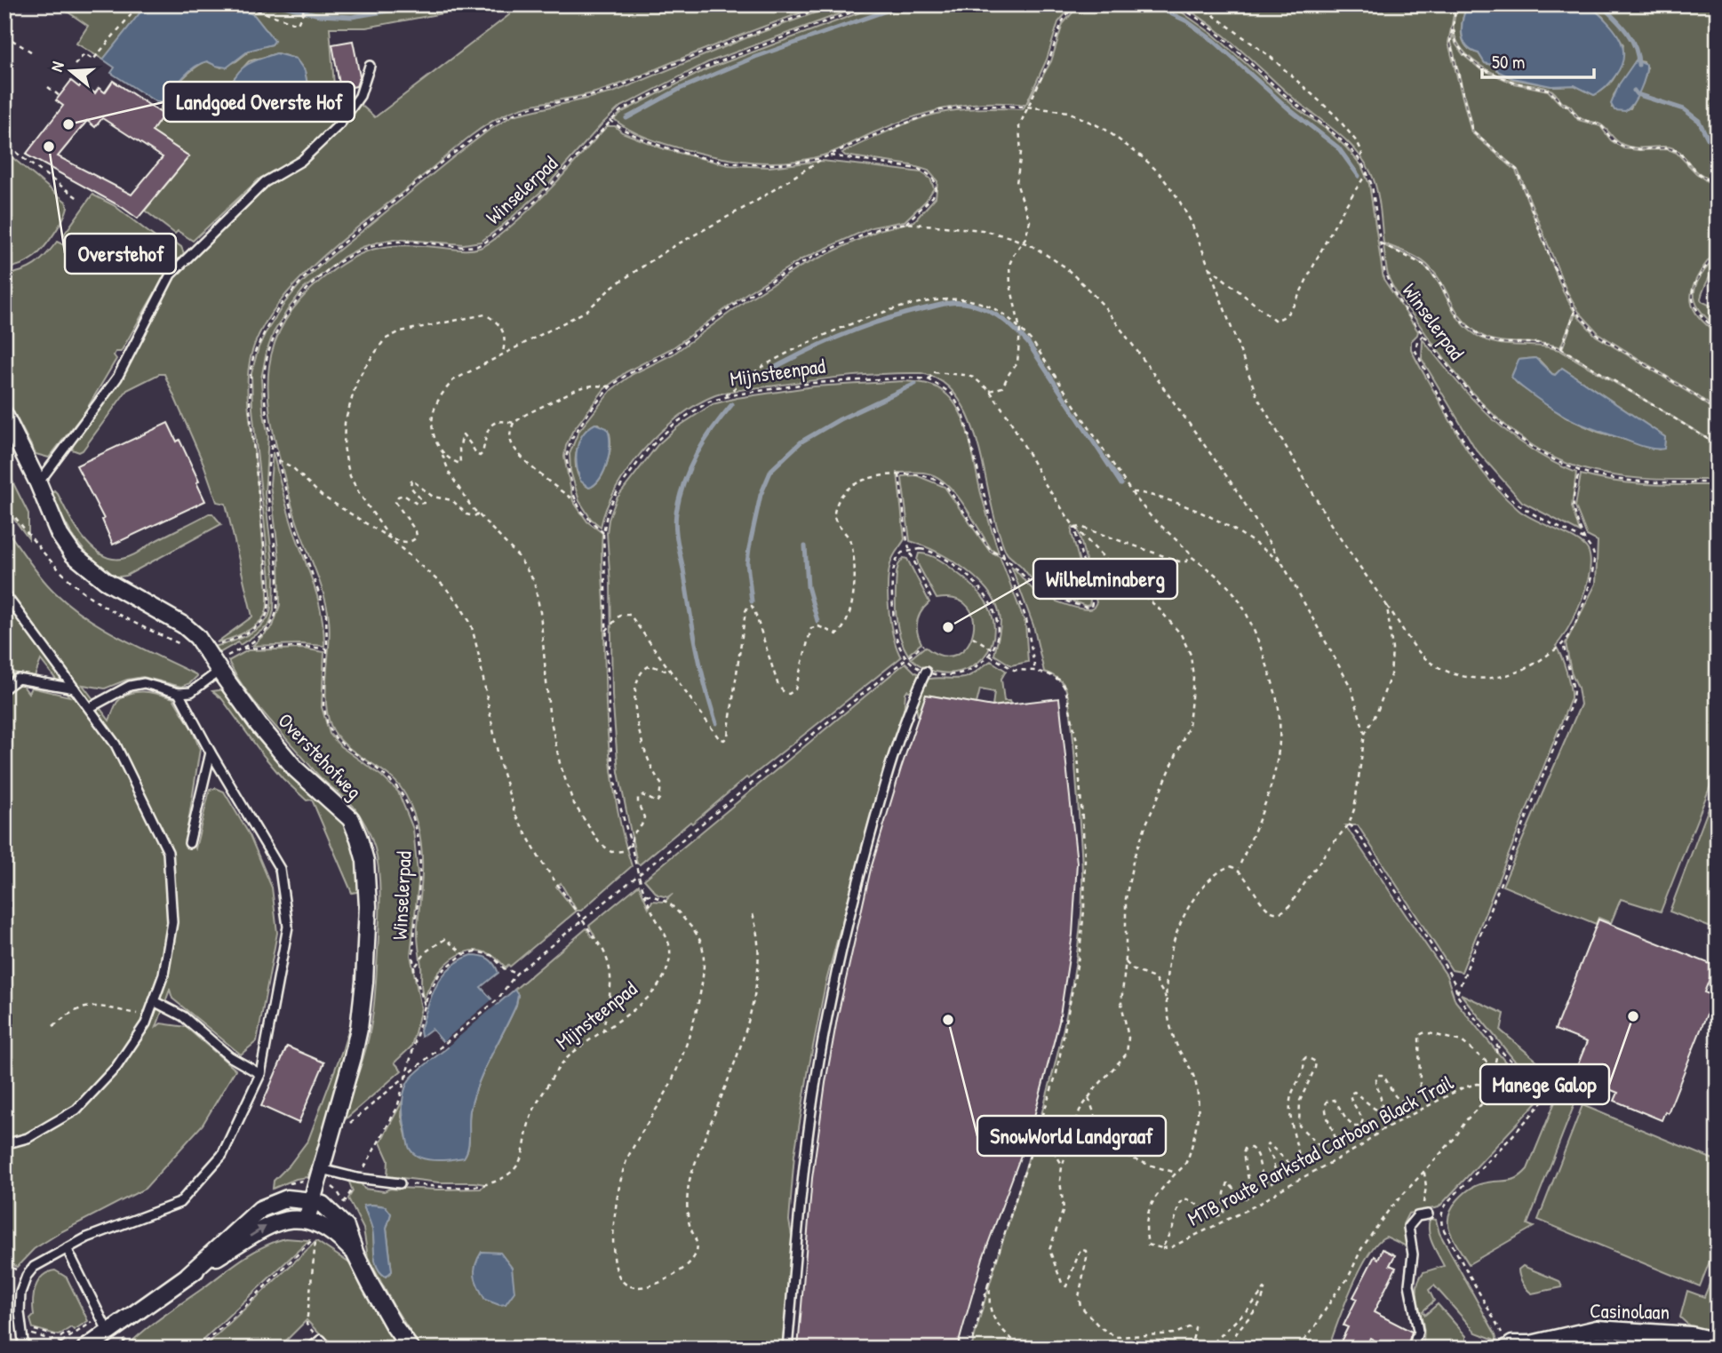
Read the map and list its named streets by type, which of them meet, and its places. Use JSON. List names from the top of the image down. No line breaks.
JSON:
{"streets":{"street":["Overstehofweg","Casinolaan"],"path":["Winselerpad","Mijnsteenpad","MTB route Parkstad Carboon Black Trail"]},"crossings":[["Winselerpad","Overstehofweg"]],"places":["Landgoed Overste Hof","Overstehof","Wilhelminaberg","Manege Galop","SnowWorld Landgraaf"],"scale_bar":"50 m","north":"left"}
